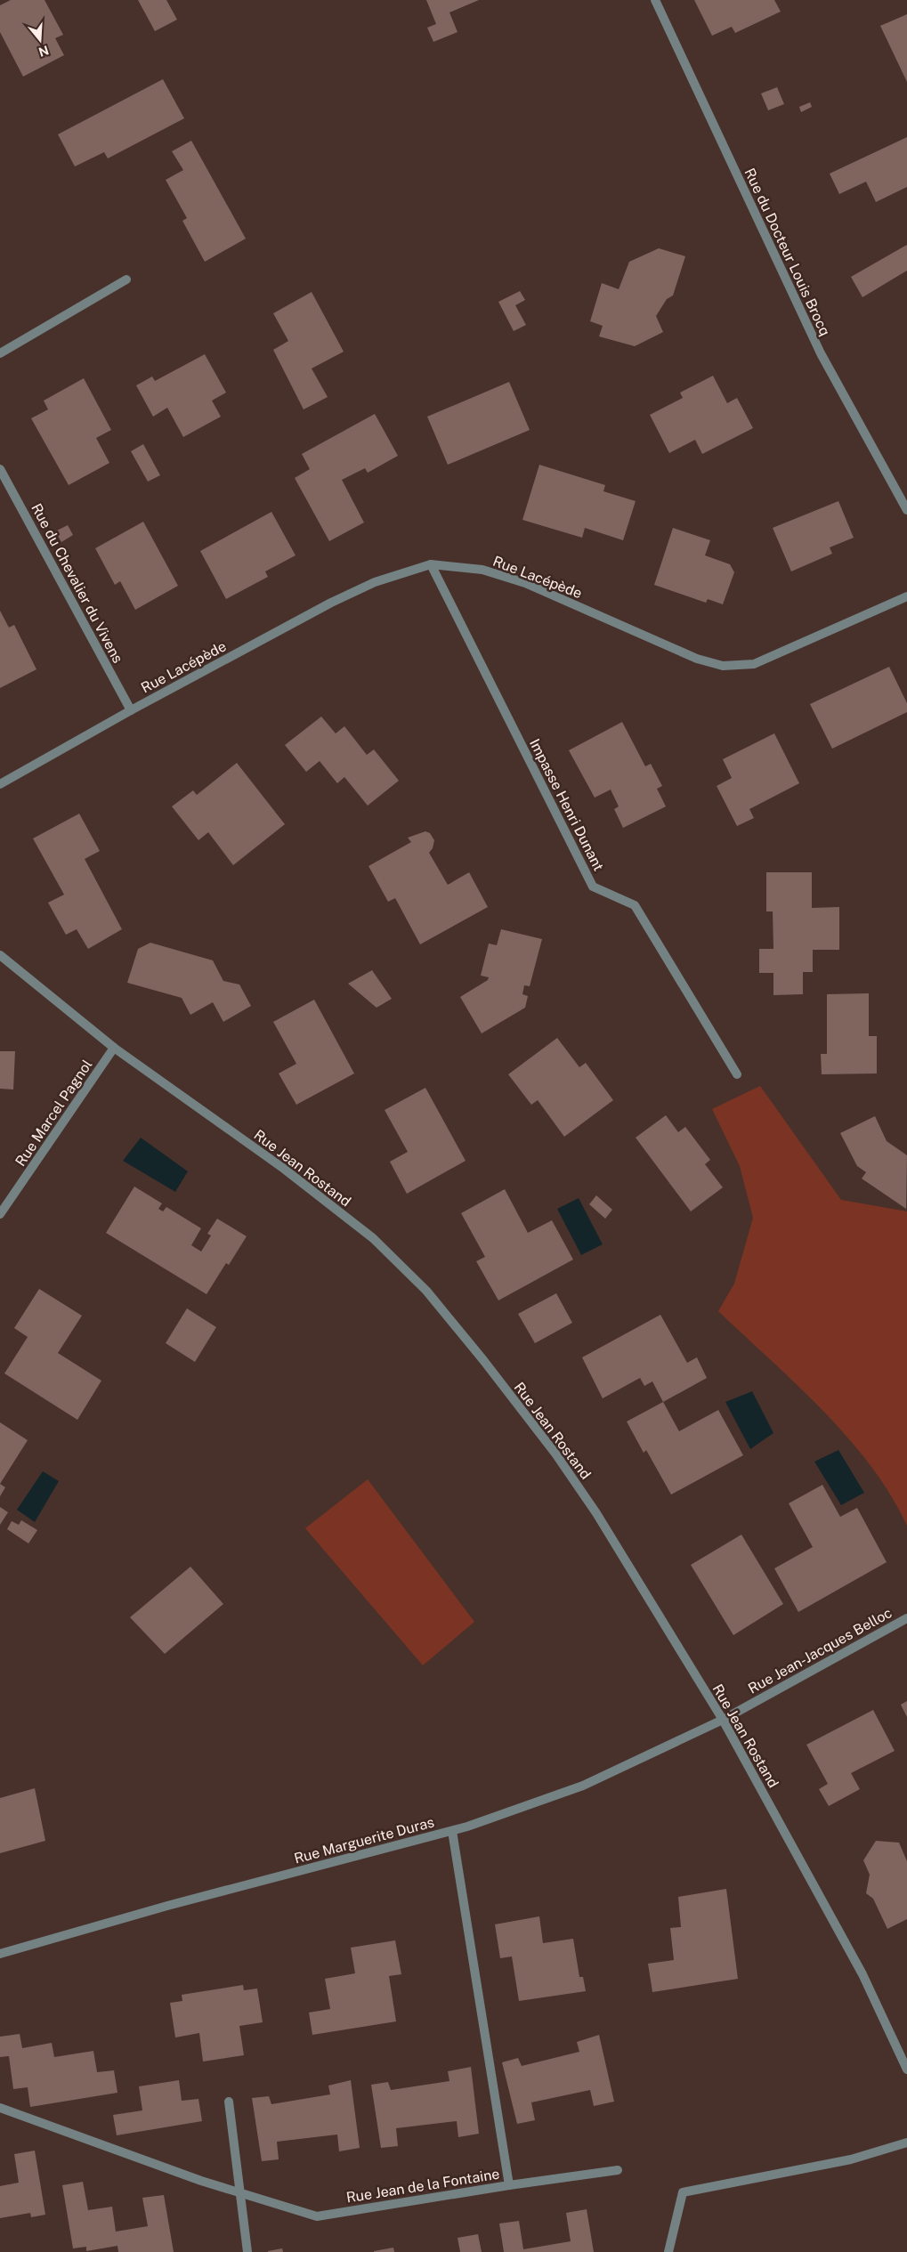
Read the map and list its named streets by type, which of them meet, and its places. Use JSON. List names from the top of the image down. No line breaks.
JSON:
{"streets":{"street":["Rue du Docteur Louis Brocq","Rue Lacépède","Rue du Chevalier du Vivens","Impasse Henri Dunant","Rue Marcel Pagnol","Rue Jean Rostand","Rue Jean-Jacques Belloc","Rue Marguerite Duras","Rue Jean de la Fontaine"]},"crossings":[["Rue Lacépède","Rue du Chevalier du Vivens"],["Rue Lacépède","Impasse Henri Dunant"],["Rue Marcel Pagnol","Rue Jean Rostand"],["Rue Jean Rostand","Rue Jean-Jacques Belloc"],["Rue Jean Rostand","Rue Marguerite Duras"],["Rue Jean-Jacques Belloc","Rue Marguerite Duras"],["Rue Marguerite Duras","Rue Jean de la Fontaine"]],"north":"bottom"}
